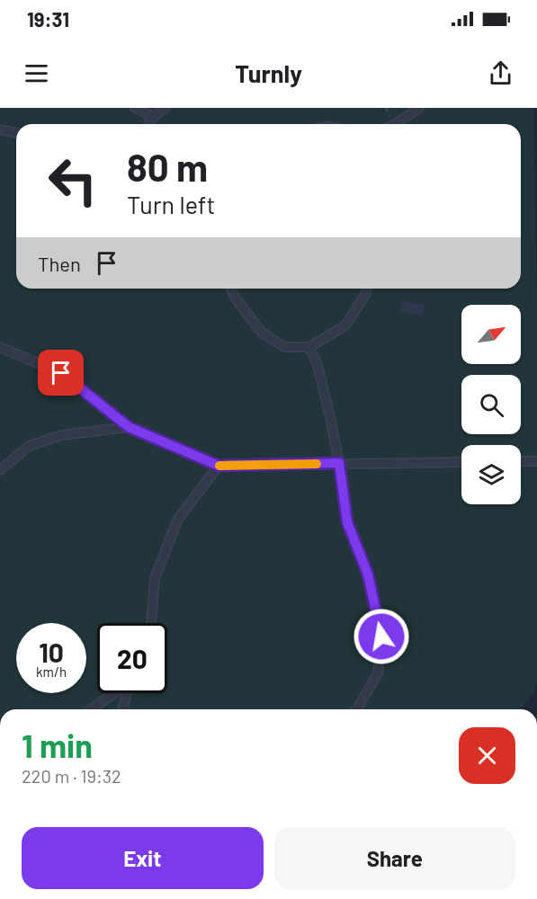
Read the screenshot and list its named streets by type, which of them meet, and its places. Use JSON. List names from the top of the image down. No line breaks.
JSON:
{"north":"top right","page":{"status":"19:31","header":"Turnly","turn":["80 m","Turn left"],"then":"Then","speed":"10 km/h","limit":"20","heading":["1 min","220 m · 19:32"],"buttons":["Exit","Share"]}}
